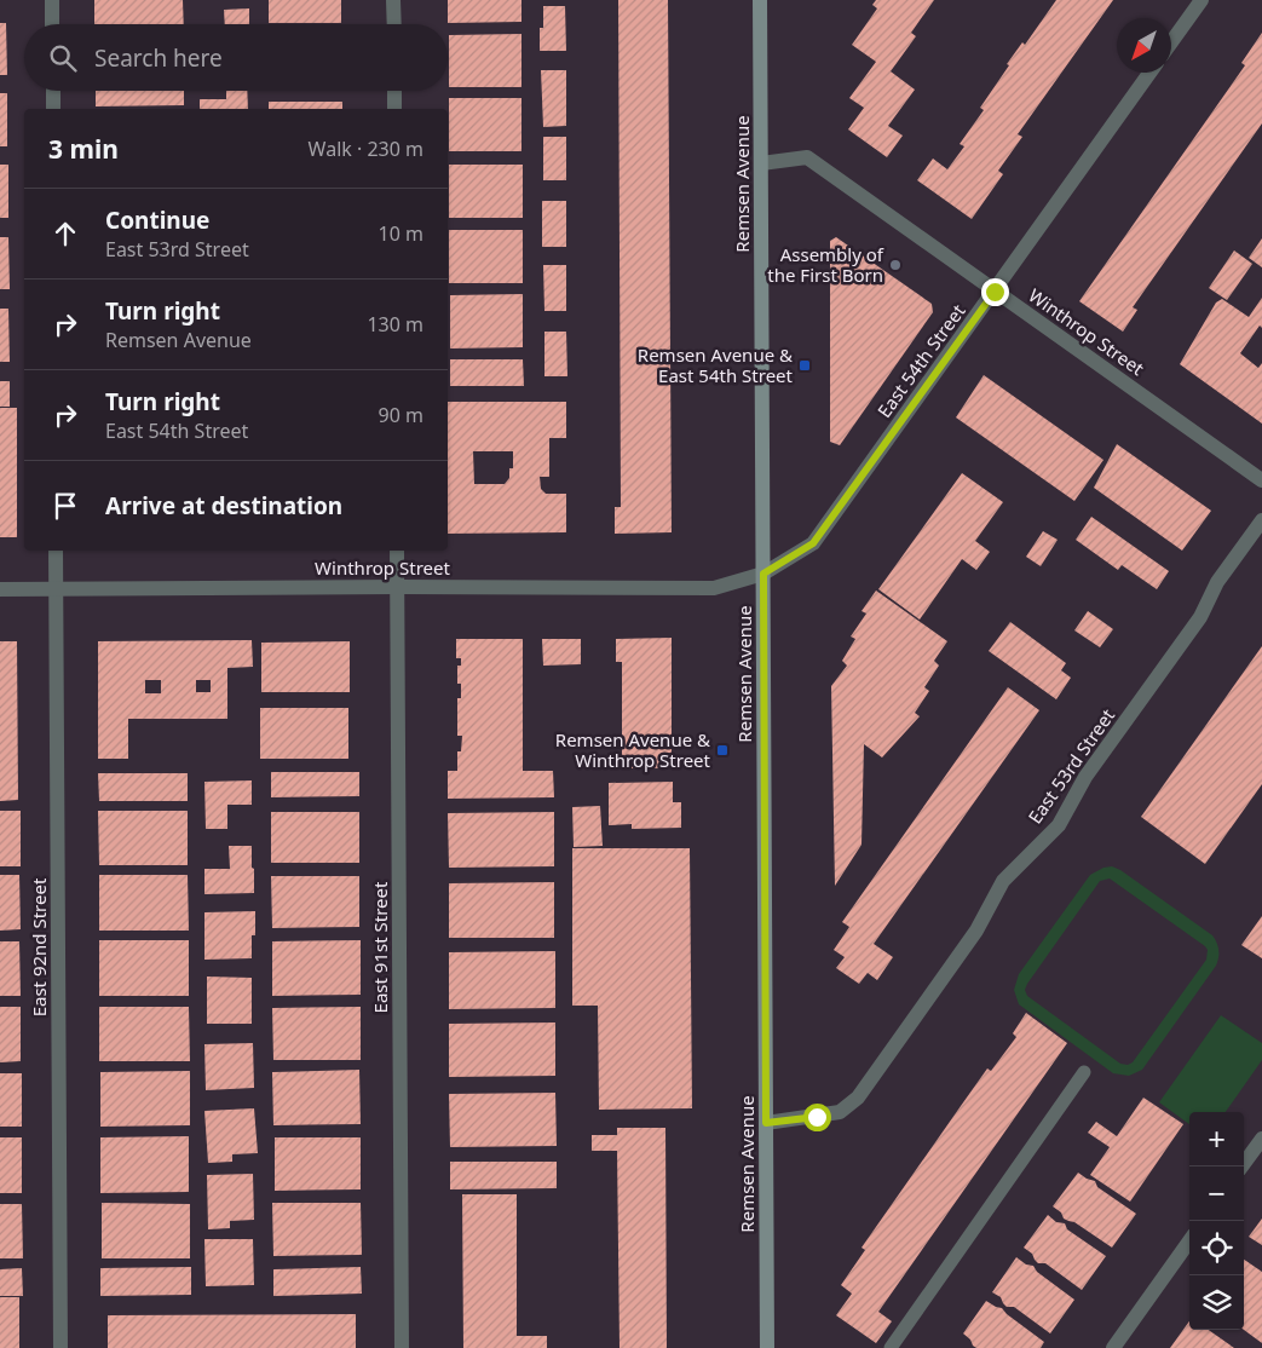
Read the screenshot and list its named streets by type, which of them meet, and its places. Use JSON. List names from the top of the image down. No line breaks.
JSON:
{"streets":{"main road":["Remsen Avenue"],"street":["Winthrop Street","East 54th Street","East 53rd Street","East 92nd Street","East 91st Street"]},"crossings":[["Remsen Avenue","Winthrop Street"],["Remsen Avenue","East 54th Street"],["Remsen Avenue","East 53rd Street"],["Winthrop Street","East 54th Street"],["Winthrop Street","East 92nd Street"],["Winthrop Street","East 91st Street"]],"places":{"other":["Assembly of the First Born"],"transit":["Remsen Avenue & East 54th Street","Remsen Avenue & Winthrop Street"]},"north":"bottom left","page":{"search":"Search here","heading":["3 min","Walk · 230 m"],"list":[["Continue","East 53rd Street","10 m"],["Turn right","Remsen Avenue","130 m"],["Turn right","East 54th Street","90 m"],"Arrive at destination"],"map_buttons":["+","−"]}}
